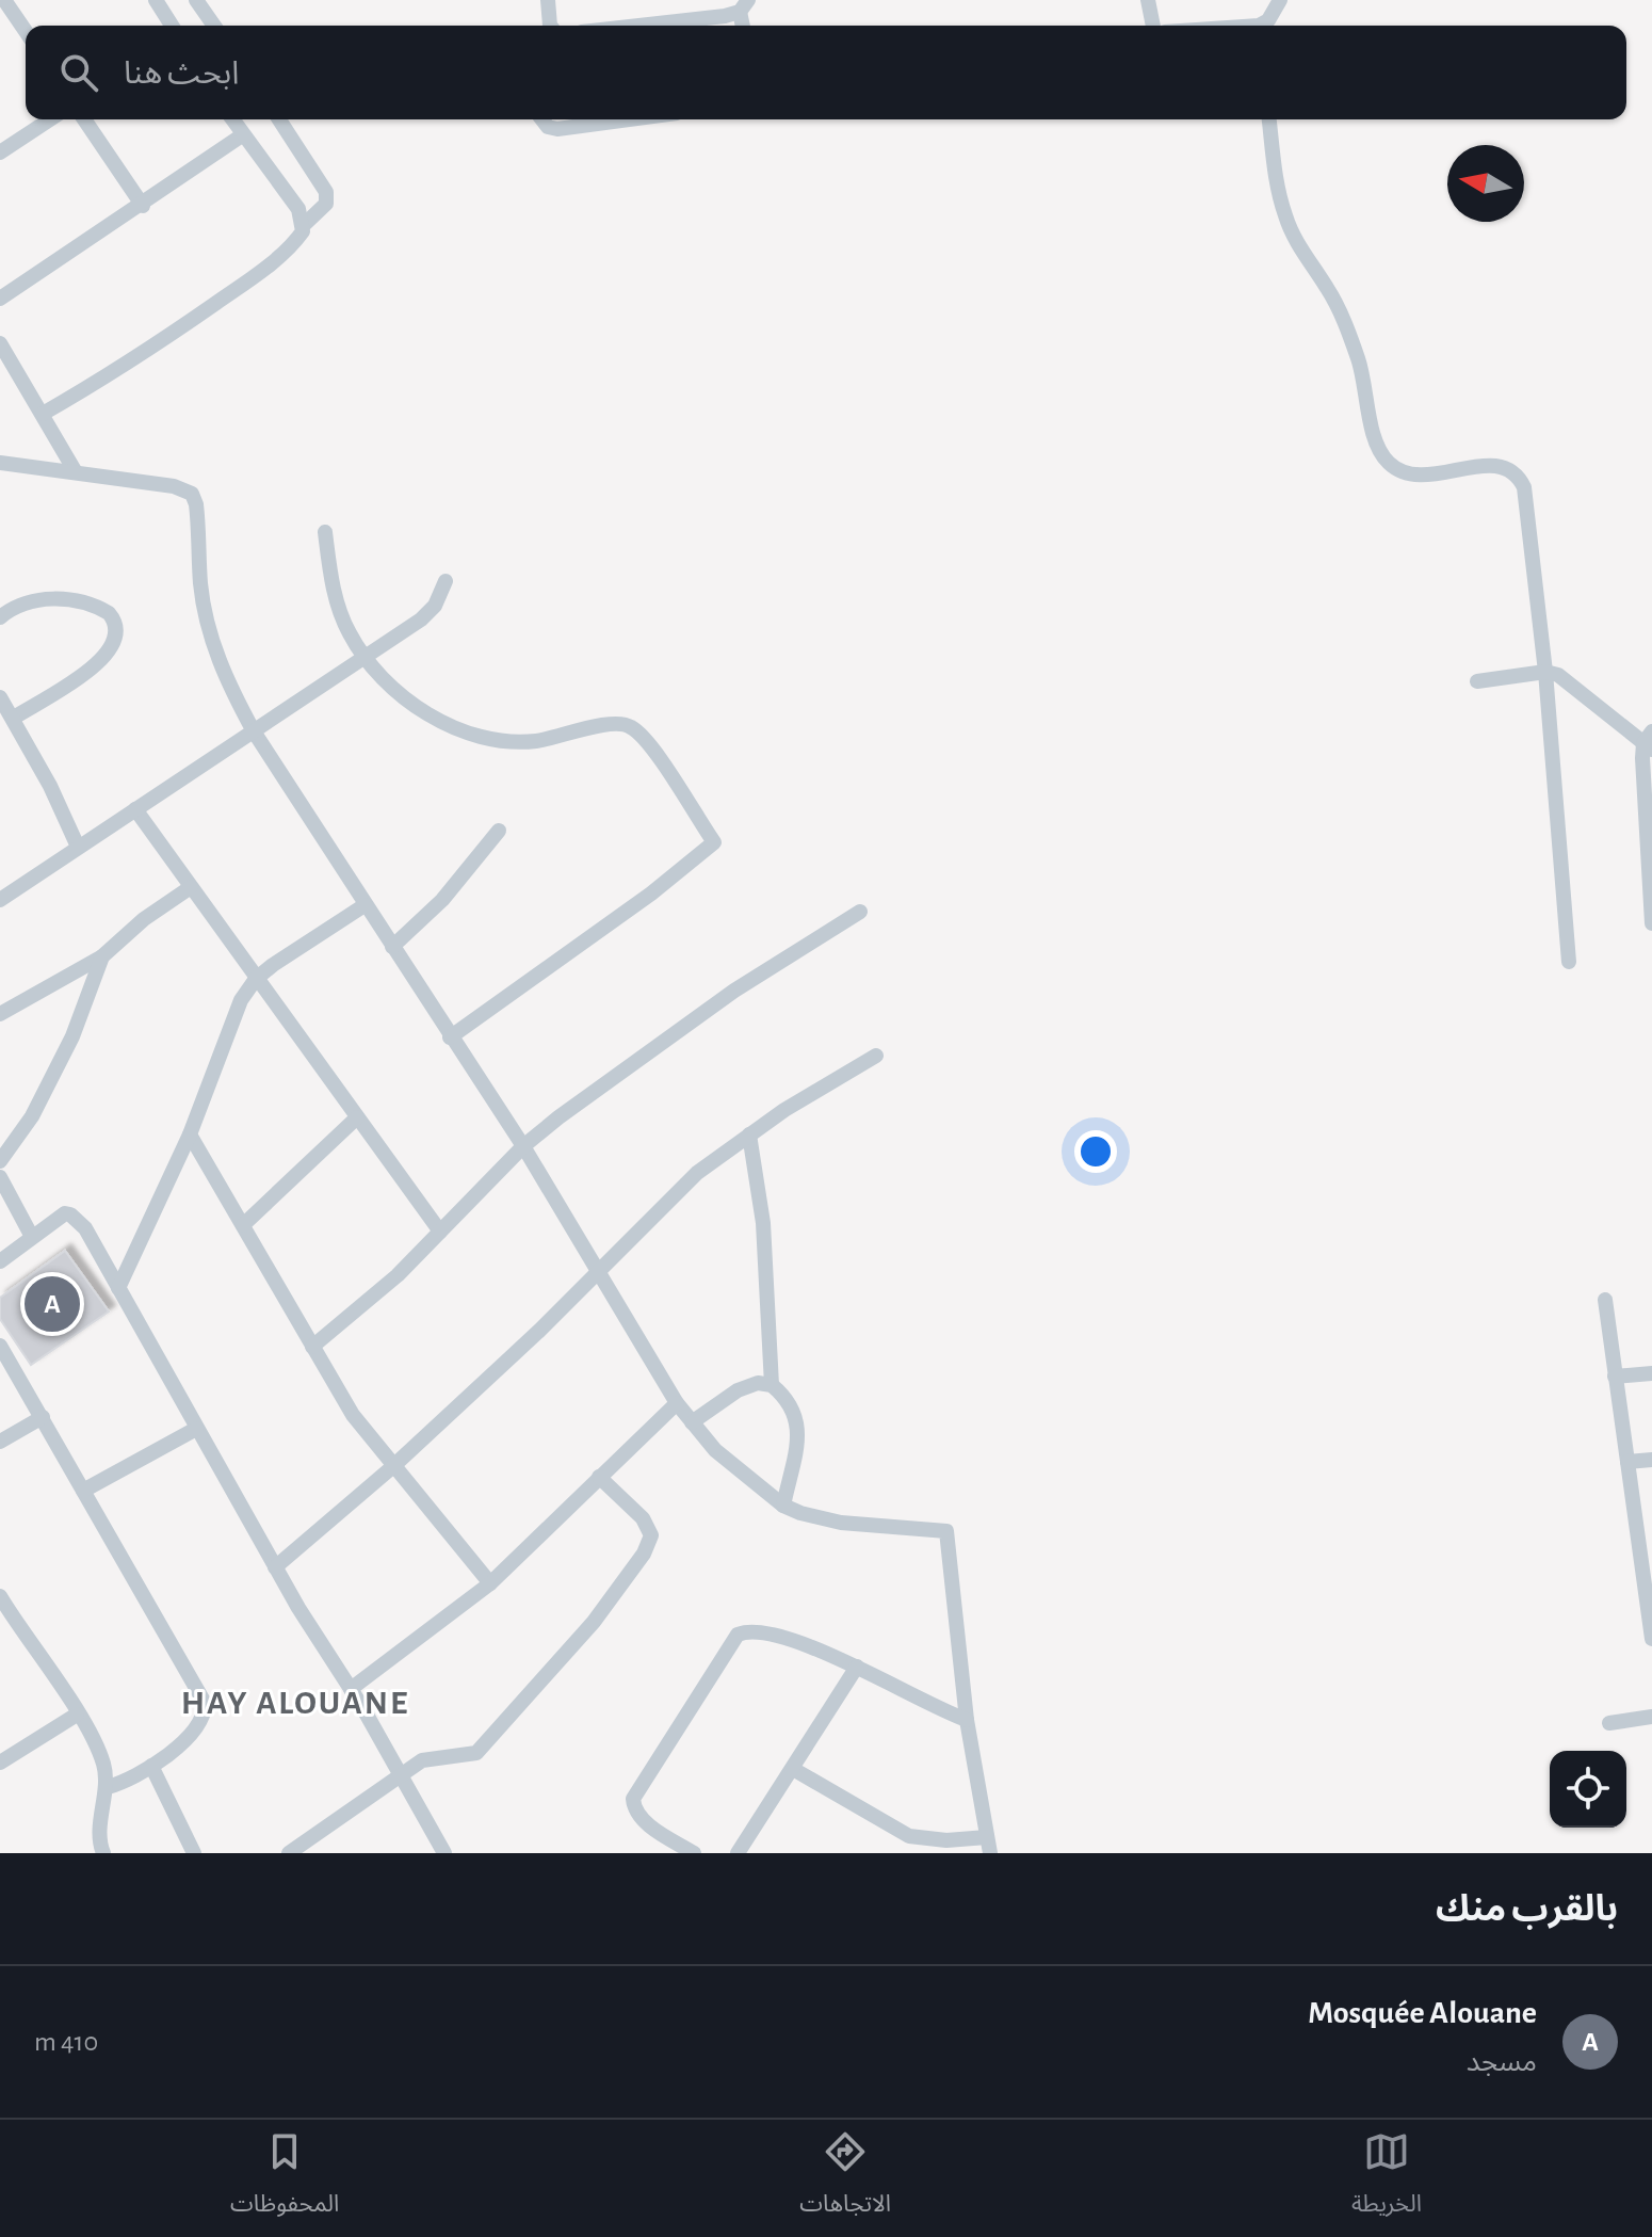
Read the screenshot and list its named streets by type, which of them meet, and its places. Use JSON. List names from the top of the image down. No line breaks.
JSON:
{"districts":["HAY ALOUANE"],"north":"left","page":{"search":"ابحث هنا","pins":"A","heading":"بالقرب منك","list":[{"mark":"A","name":"Mosquée Alouane","note":"مسجد","value":"410 m"}],"nav":["الخريطة","الاتجاهات","المحفوظات"]}}
